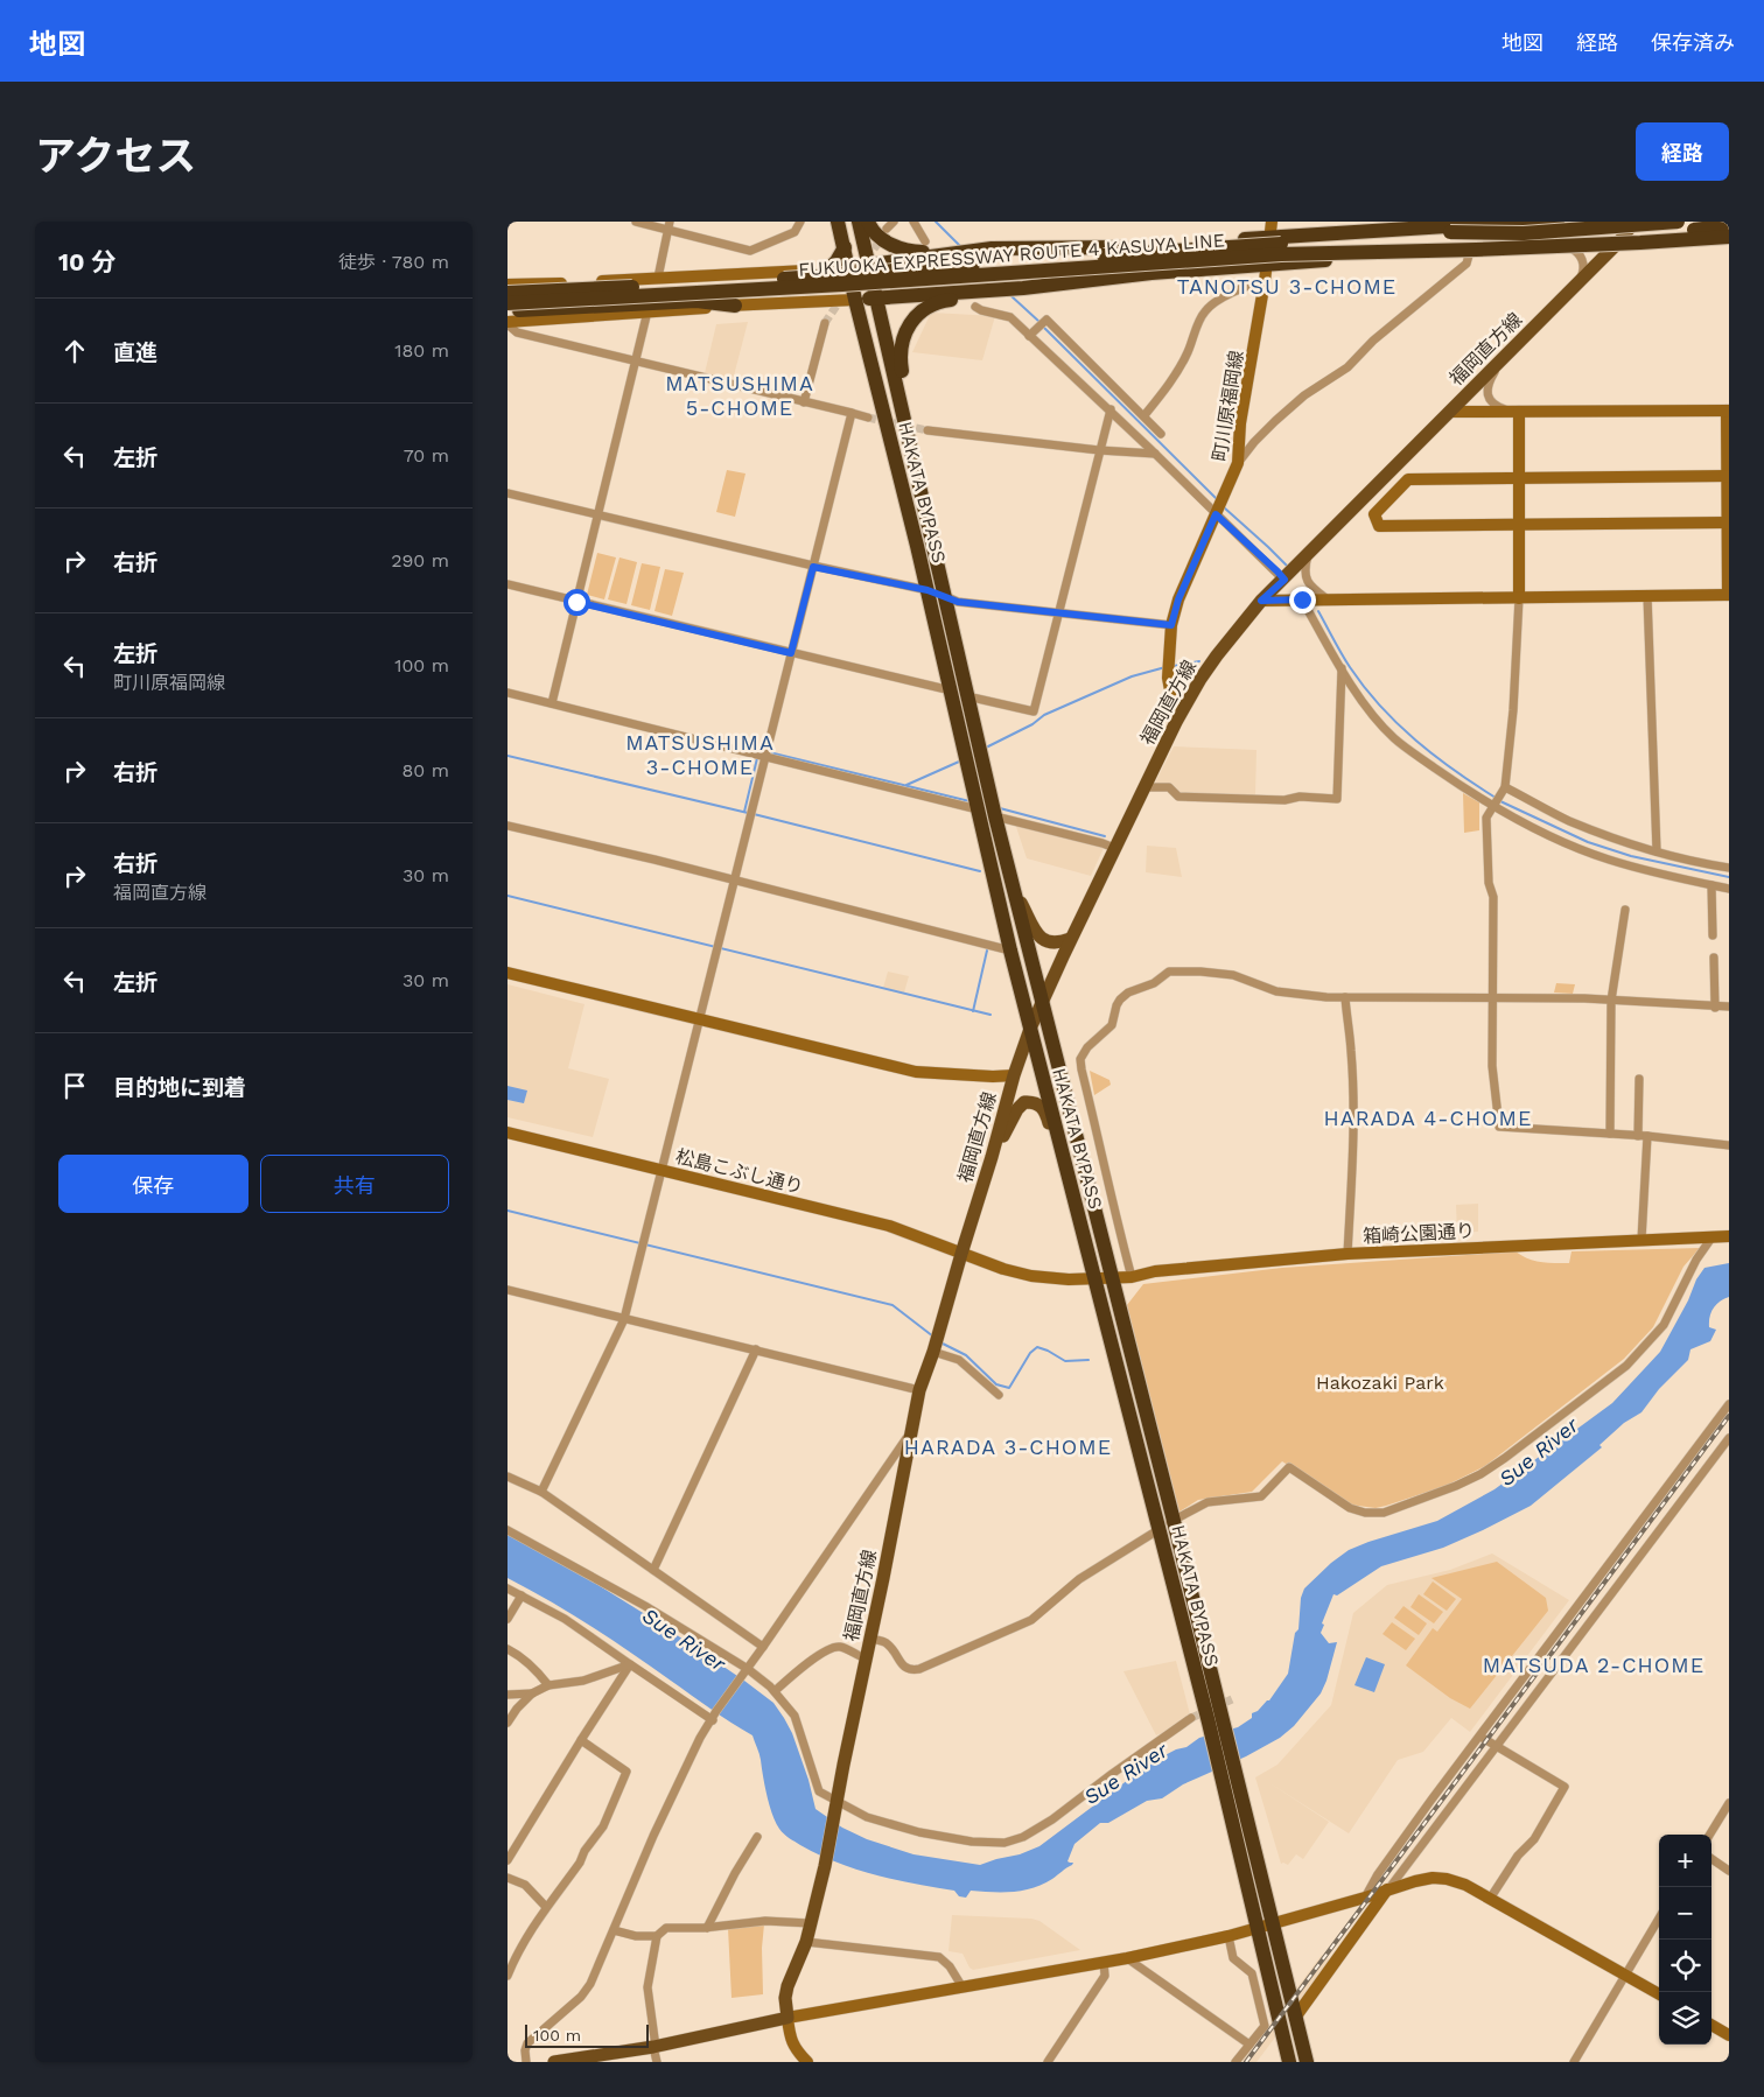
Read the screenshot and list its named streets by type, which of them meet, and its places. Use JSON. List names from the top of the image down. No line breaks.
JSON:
{"streets":{"highway":["FUKUOKA EXPRESSWAY ROUTE 4 KASUYA LINE","HAKATA BYPASS"],"main road":["福岡直方線"],"street":["町川原福岡線","松島こぶし通り","箱崎公園通り"]},"crossings":[["福岡直方線","町川原福岡線"],["福岡直方線","HAKATA BYPASS"],["福岡直方線","松島こぶし通り"],["HAKATA BYPASS","松島こぶし通り"],["HAKATA BYPASS","箱崎公園通り"],["松島こぶし通り","箱崎公園通り"]],"districts":["TANOTSU 3-CHOME","MATSUSHIMA 5-CHOME","MATSUSHIMA 3-CHOME","HARADA 4-CHOME","HARADA 3-CHOME","MATSUDA 2-CHOME"],"water":["Sue River"],"parks":["Hakozaki Park"],"scale_bar":"100 m","page":{"header":"地図","nav":["地図","経路","保存済み"],"title":"アクセス","buttons":["経路",["保存","共有"]],"heading":["10 分","徒歩 · 780 m"],"list":[["直進","180 m"],["左折","70 m"],["右折","290 m"],["左折","町川原福岡線","100 m"],["右折","80 m"],["右折","福岡直方線","30 m"],["左折","30 m"],"目的地に到着"],"map_buttons":["+","−"],"scale":"100 m"}}
